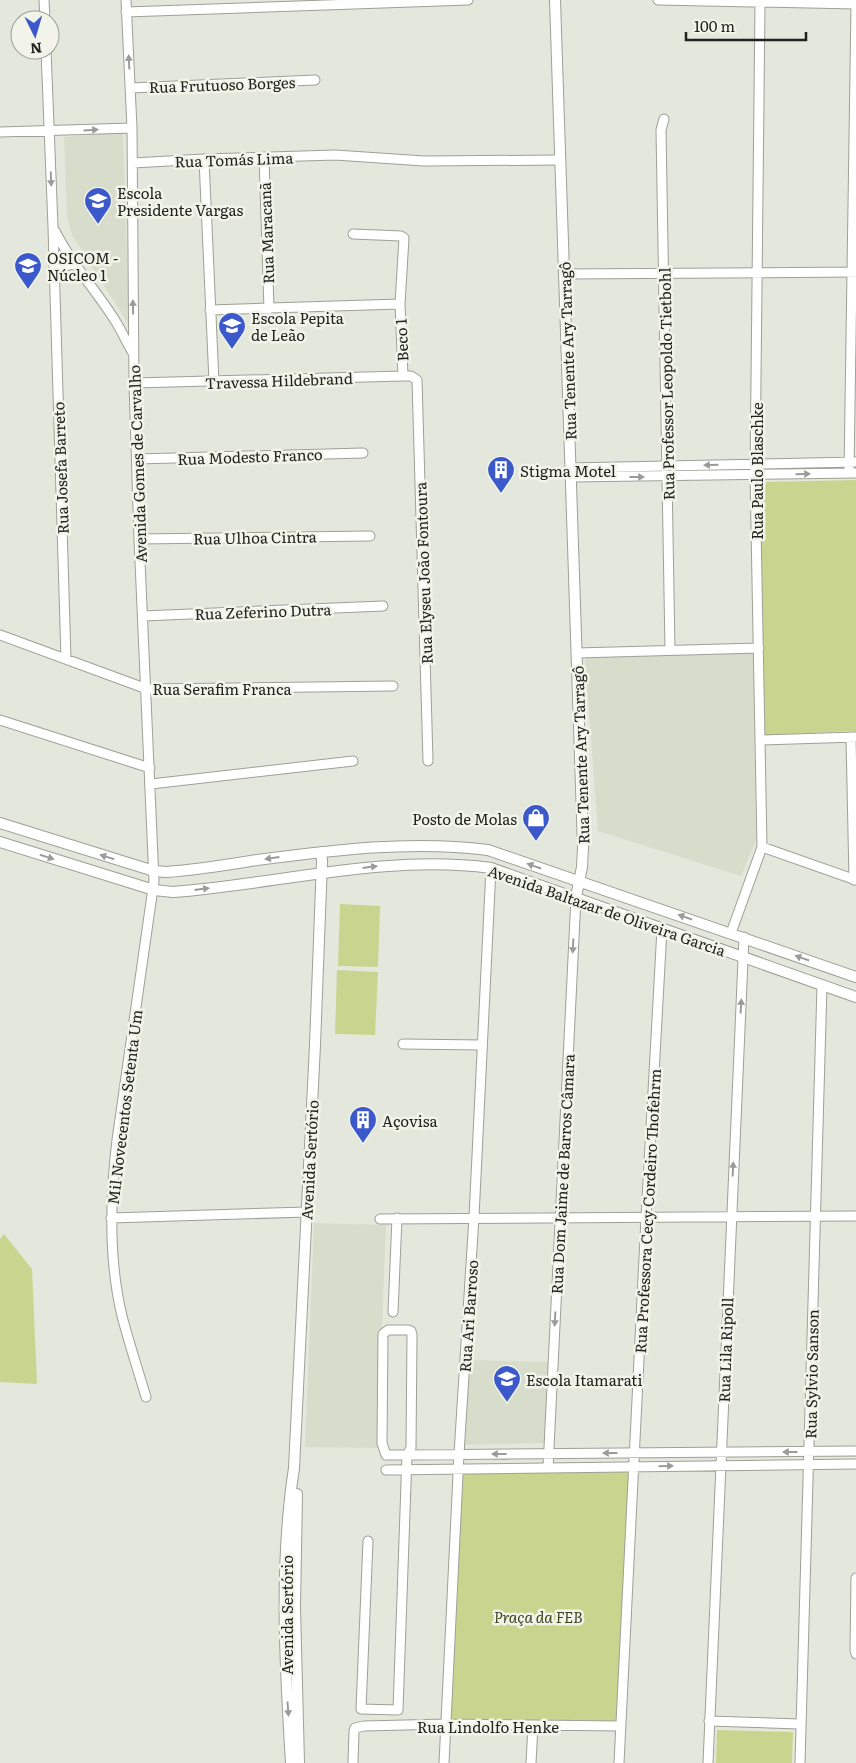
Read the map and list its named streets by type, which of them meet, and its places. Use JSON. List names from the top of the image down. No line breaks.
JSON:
{"streets":{"main road":["Rua Tenente Ary Tarragô","Avenida Baltazar de Oliveira Garcia","Avenida Sertório","Rua Dom Jaime de Barros Câmara"],"street":["Rua Frutuoso Borges","Rua Tomás Lima","Rua Maracanã","Beco 1","Travessa Hildebrand","Rua Professor Leopoldo Tietbohl","Rua Modesto Franco","Avenida Gomes de Carvalho","Rua Josefa Barreto","Rua Paulo Blaschke","Rua Ulhoa Cintra","Rua Elyseu João Fontoura","Rua Zeferino Dutra","Rua Serafim Franca","Mil Novecentos Setenta Um","Rua Professora Cecy Cordeiro Thofehrm","Rua Ari Barroso","Rua Lila Ripoll","Rua Sylvio Sanson","Rua Lindolfo Henke"]},"crossings":[["Rua Tomás Lima","Rua Maracanã"],["Rua Tomás Lima","Rua Tenente Ary Tarragô"],["Beco 1","Travessa Hildebrand"],["Beco 1","Rua Elyseu João Fontoura"],["Rua Tenente Ary Tarragô","Avenida Baltazar de Oliveira Garcia"],["Rua Tenente Ary Tarragô","Rua Dom Jaime de Barros Câmara"],["Travessa Hildebrand","Avenida Gomes de Carvalho"],["Travessa Hildebrand","Rua Elyseu João Fontoura"],["Rua Modesto Franco","Avenida Gomes de Carvalho"],["Avenida Gomes de Carvalho","Rua Josefa Barreto"],["Avenida Gomes de Carvalho","Rua Ulhoa Cintra"],["Avenida Gomes de Carvalho","Rua Zeferino Dutra"],["Avenida Gomes de Carvalho","Rua Serafim Franca"],["Avenida Gomes de Carvalho","Avenida Baltazar de Oliveira Garcia"],["Avenida Gomes de Carvalho","Mil Novecentos Setenta Um"],["Rua Josefa Barreto","Rua Serafim Franca"],["Rua Paulo Blaschke","Avenida Baltazar de Oliveira Garcia"],["Avenida Baltazar de Oliveira Garcia","Mil Novecentos Setenta Um"],["Avenida Baltazar de Oliveira Garcia","Avenida Sertório"],["Avenida Baltazar de Oliveira Garcia","Rua Dom Jaime de Barros Câmara"],["Avenida Baltazar de Oliveira Garcia","Rua Professora Cecy Cordeiro Thofehrm"],["Avenida Baltazar de Oliveira Garcia","Rua Ari Barroso"],["Avenida Baltazar de Oliveira Garcia","Rua Lila Ripoll"],["Avenida Baltazar de Oliveira Garcia","Rua Sylvio Sanson"],["Rua Professora Cecy Cordeiro Thofehrm","Rua Lindolfo Henke"],["Rua Ari Barroso","Rua Lindolfo Henke"]],"one_way":["Rua Dom Jaime de Barros Câmara"],"parks":["Praça da FEB"],"places":{"school or university":["Escola Presidente Vargas","OSICOM - Núcleo 1","Escola Pepita de Leão","Escola Itamarati"],"building":["Stigma Motel","Açovisa"],"shop":["Posto de Molas"]},"scale_bar":"100 m","north":"bottom"}
